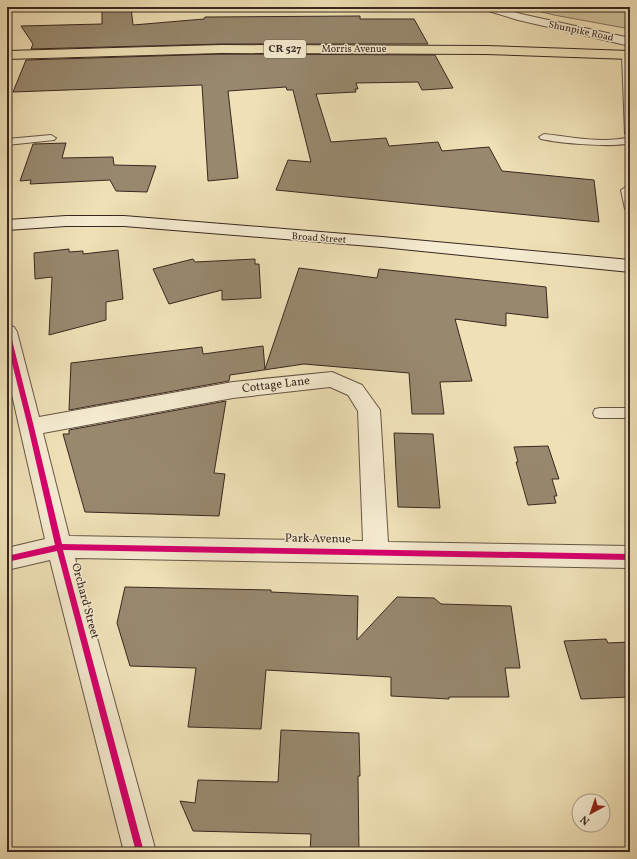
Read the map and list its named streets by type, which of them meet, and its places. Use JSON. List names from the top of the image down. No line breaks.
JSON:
{"streets":{"main road":["CR 527","Morris Avenue"],"street":["Shunpike Road","Broad Street","Cottage Lane","Park Avenue","Orchard Street"]},"crossings":[["Cottage Lane","Park Avenue"],["Cottage Lane","Orchard Street"],["Park Avenue","Orchard Street"]],"north":"bottom left"}
